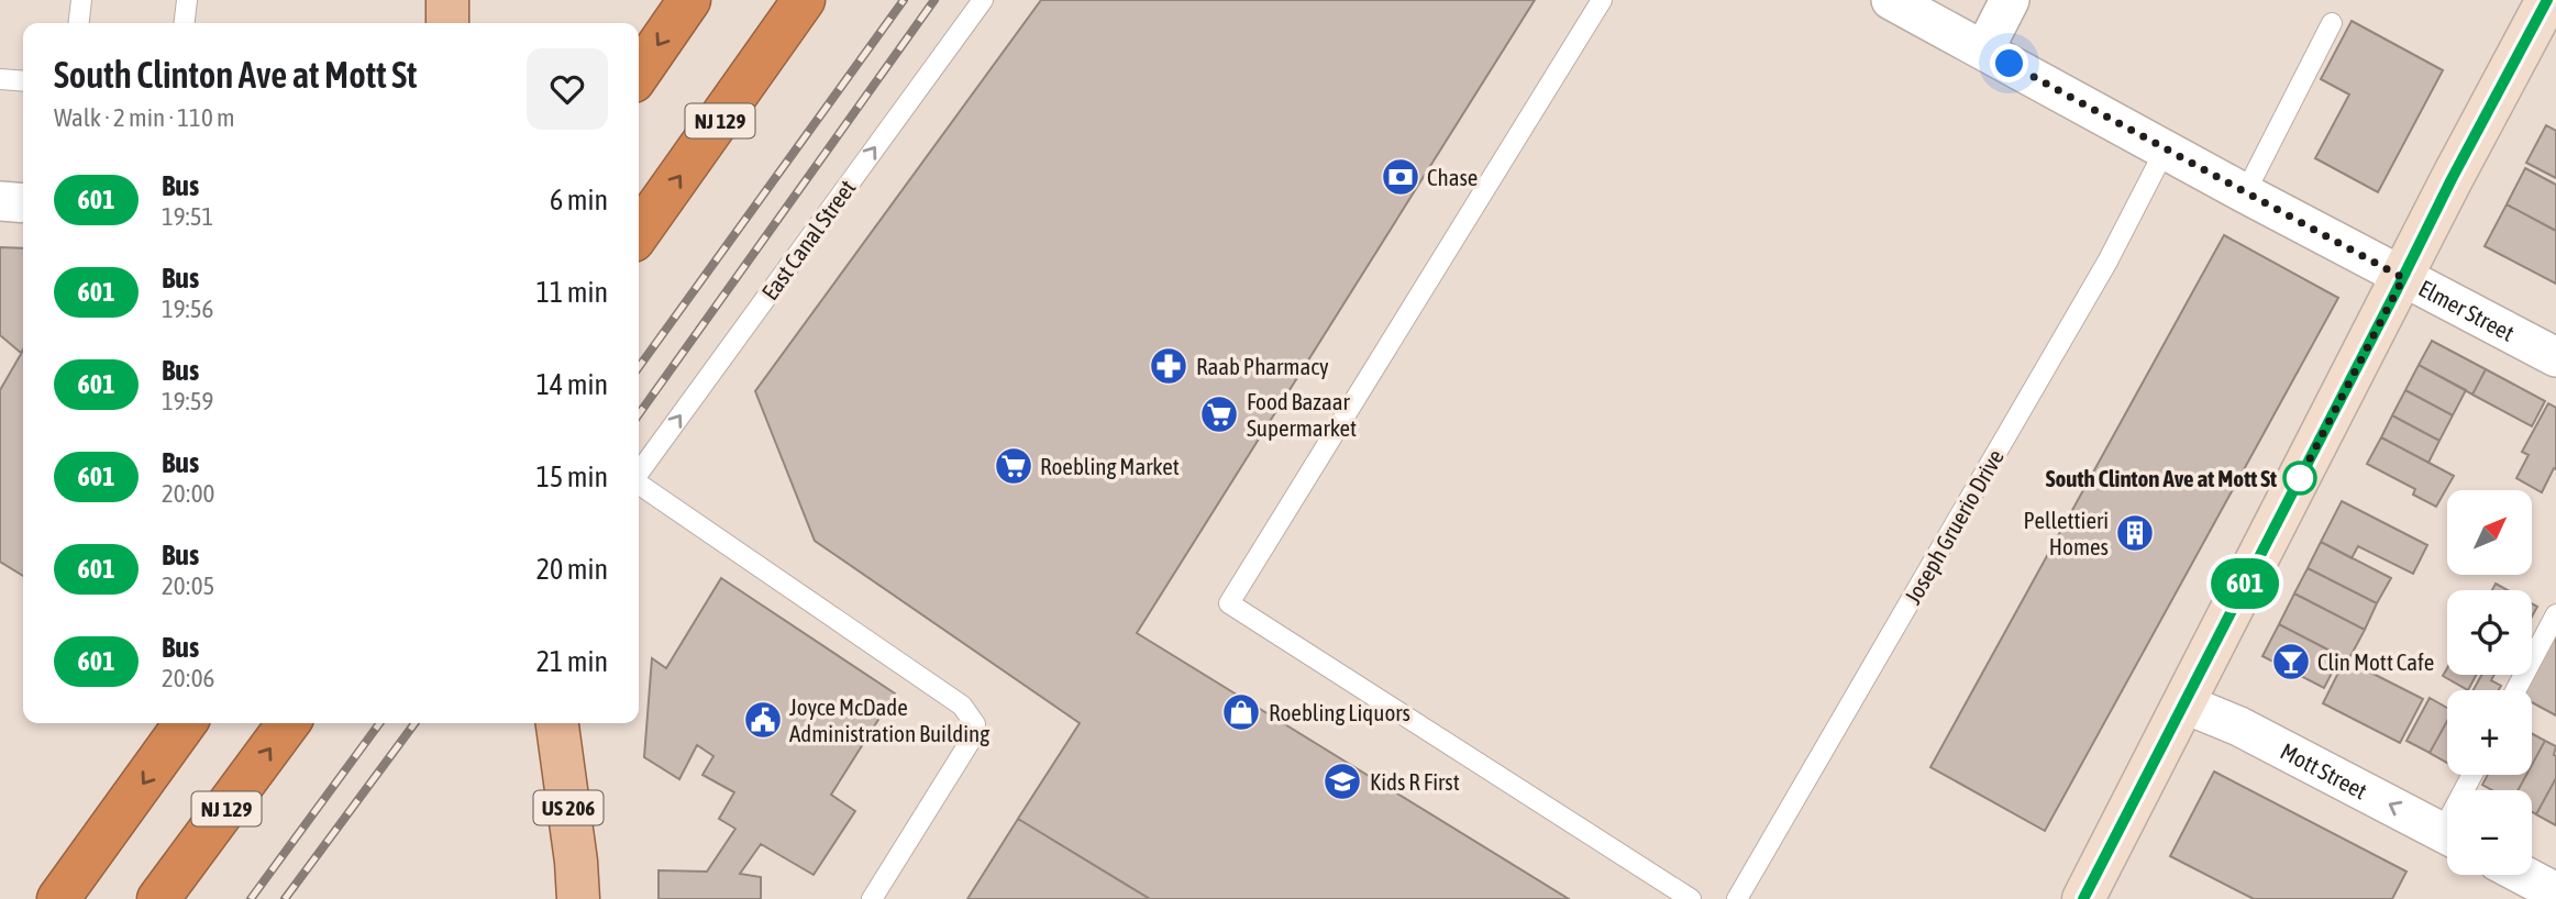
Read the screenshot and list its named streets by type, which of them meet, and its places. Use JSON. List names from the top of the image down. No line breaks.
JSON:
{"streets":{"highway":["NJ 129"],"main road":["US 206"],"street":["Elmer Street","Mott Street"],"lane":["East Canal Street","Joseph Gruerio Drive"]},"crossings":[["Elmer Street","Joseph Gruerio Drive"]],"one_way":["East Canal Street","Mott Street"],"places":{"bank":["Chase"],"pharmacy":["Raab Pharmacy"],"supermarket":["Food Bazaar Supermarket","Roebling Market"],"other":["South Clinton Ave at Mott St"],"building":["Pellettieri Homes"],"bar":["Clin Mott Cafe"],"shop":["Roebling Liquors"],"public building":["Joyce McDade Administration Building"],"school or university":["Kids R First"]},"lines":["bus line 601"],"north":"top right","page":{"on_map":"601","heading":["South Clinton Ave at Mott St","Walk · 2 min · 110 m"],"list":[{"mark":"601","name":"Bus","note":"19:51","value":"6 min"},{"mark":"601","name":"Bus","note":"19:56","value":"11 min"},{"mark":"601","name":"Bus","note":"19:59","value":"14 min"},{"mark":"601","name":"Bus","note":"20:00","value":"15 min"},{"mark":"601","name":"Bus","note":"20:05","value":"20 min"},{"mark":"601","name":"Bus","note":"20:06","value":"21 min"}],"map_buttons":["+","−"]}}
